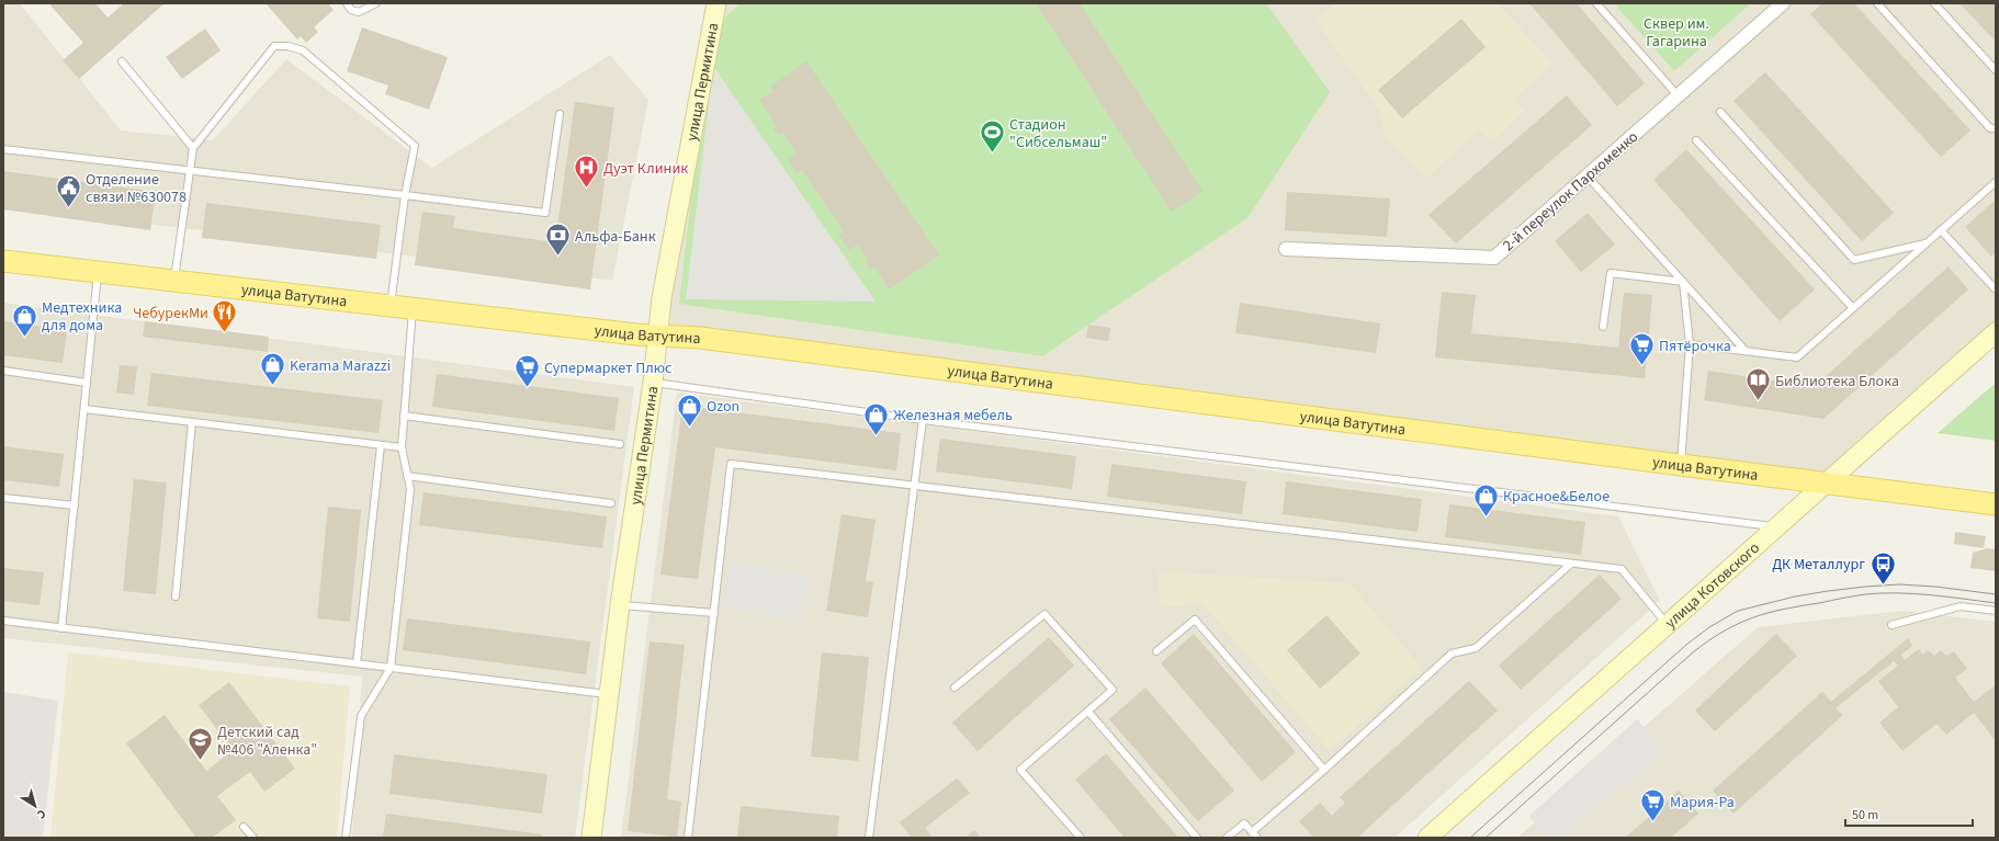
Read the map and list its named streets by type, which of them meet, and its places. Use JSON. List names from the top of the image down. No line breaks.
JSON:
{"streets":{"main road":["улица Ватутина"],"street":["улица Пермитина","2-й переулок Пархоменко","улица Котовского"]},"crossings":[["улица Пермитина","улица Ватутина"],["улица Ватутина","улица Котовского"]],"parks":["Сквер им. Гагарина"],"places":{"sports":["Стадион \"Сибсельмаш\""],"hospital":["Дуэт Клиник"],"public building":["Отделение связи №630078"],"bank":["Альфа-Банк"],"restaurant":["ЧебурекМи"],"shop":["Медтехника для дома","Kerama Marazzi","Ozon","Железная мебель","Красное&Белое"],"supermarket":["Пятёрочка","Супермаркет Плюс","Мария-Ра"],"library":["Библиотека Блока"],"bus stop":["ДК Металлург"],"school or university":["Детский сад №406 \"Аленка\""]},"scale_bar":"50 m","north":"bottom right"}
